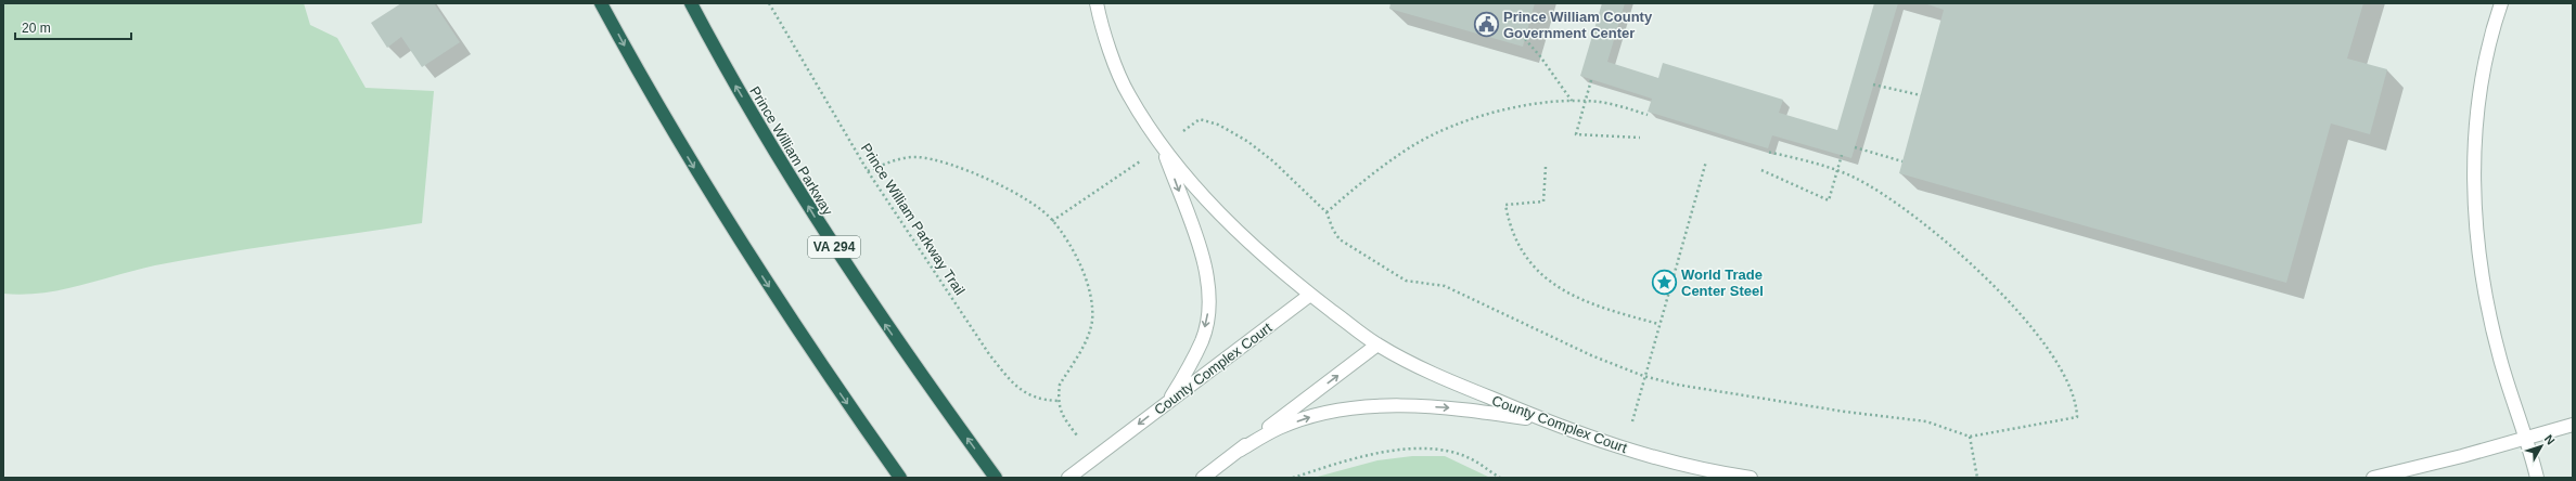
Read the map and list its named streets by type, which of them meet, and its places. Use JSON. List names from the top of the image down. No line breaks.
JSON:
{"streets":{"highway":["Prince William Parkway","VA 294"],"street":["County Complex Court"],"path":["Prince William Parkway Trail"]},"places":{"public building":["Prince William County Government Center"],"place":["World Trade Center Steel"]},"scale_bar":"20 m","north":"top right"}
